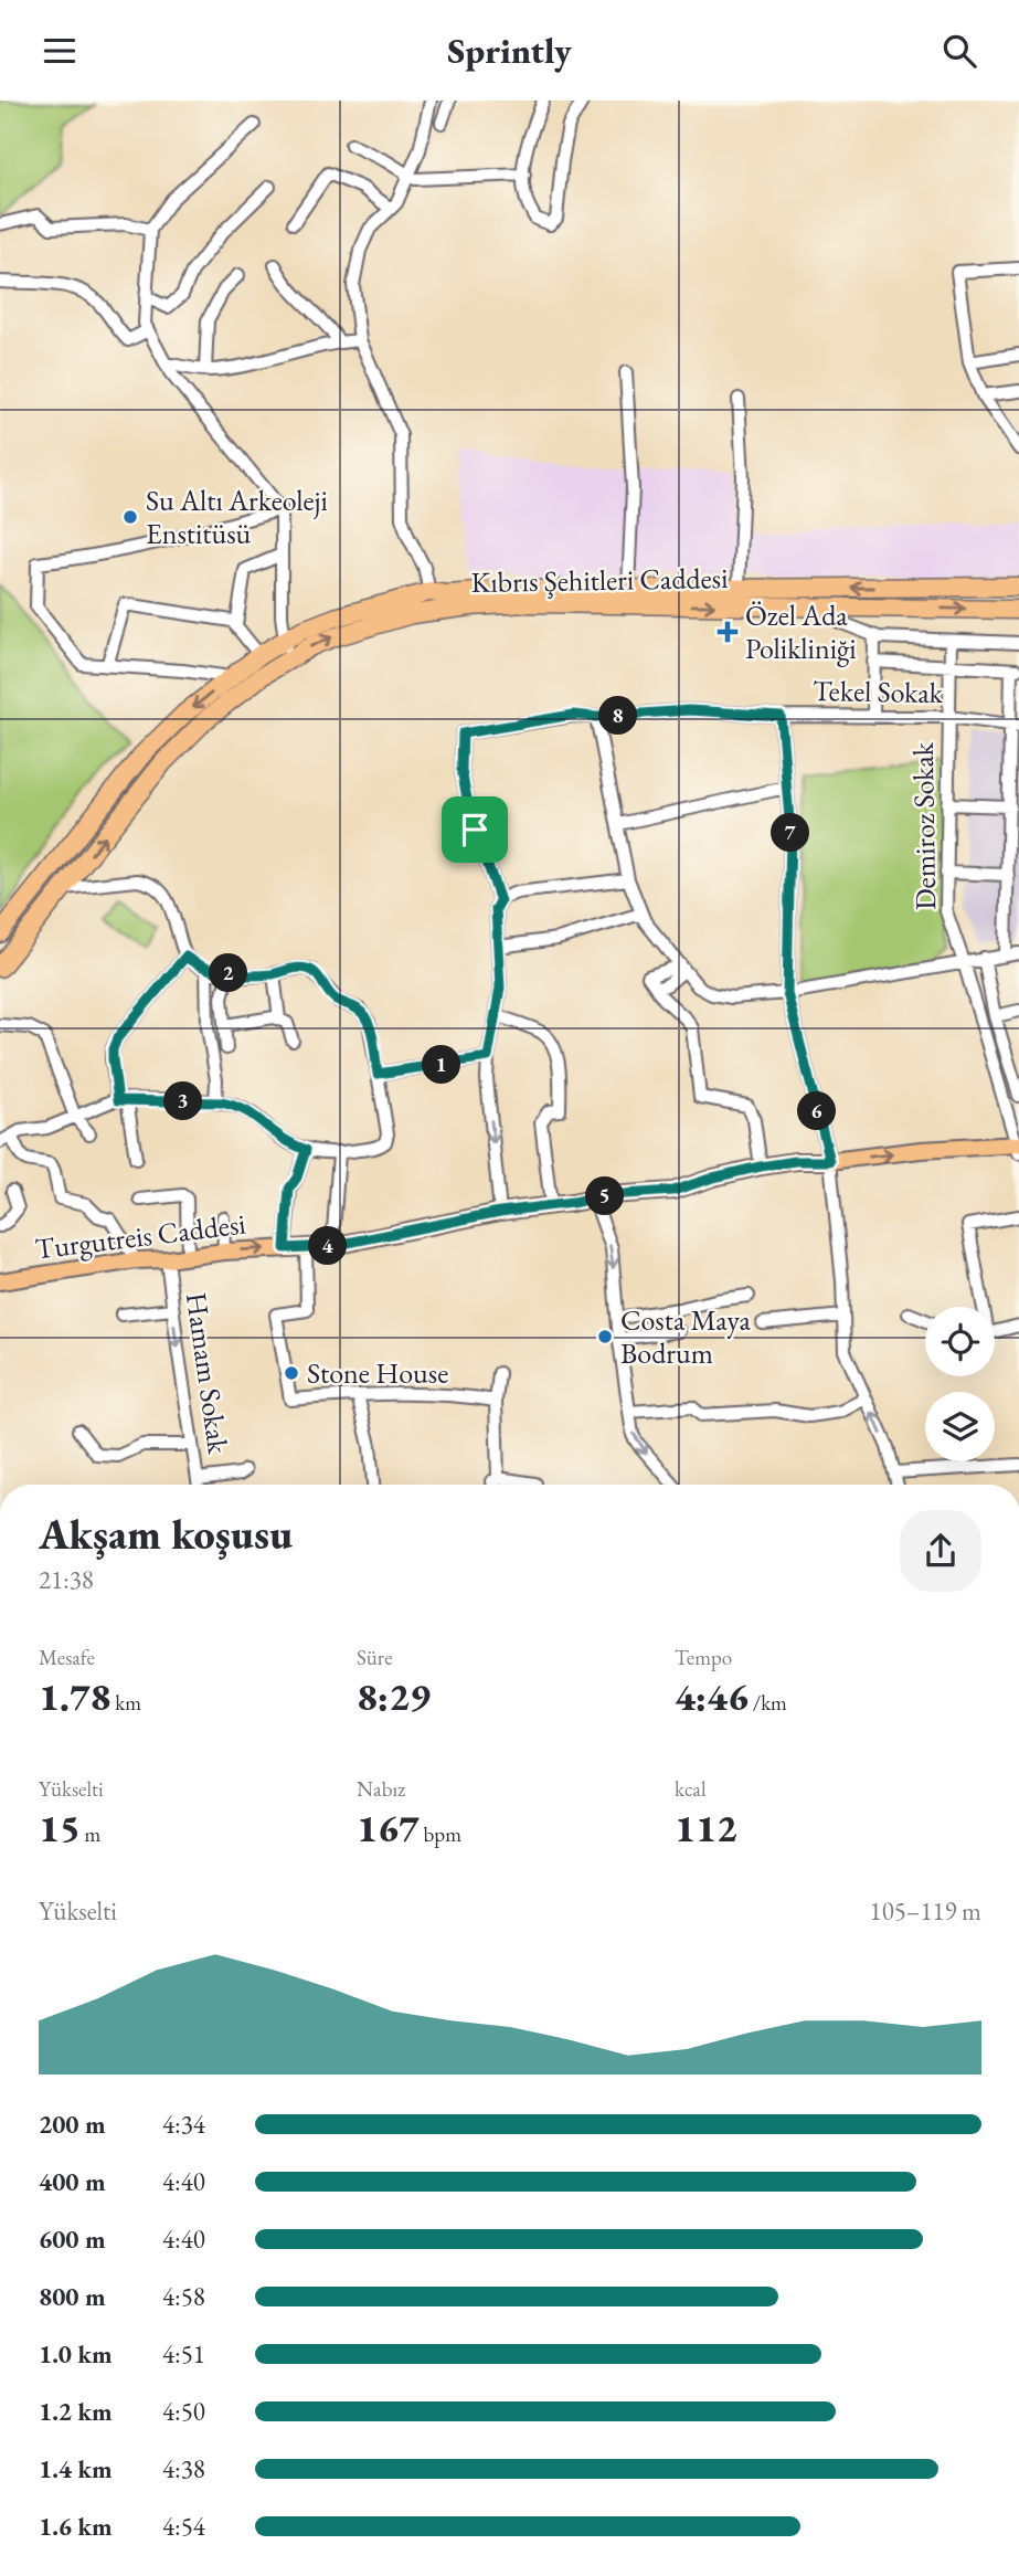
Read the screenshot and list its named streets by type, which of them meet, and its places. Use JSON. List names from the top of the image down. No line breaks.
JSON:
{"streets":{"highway":["Kıbrıs Şehitleri Caddesi"],"main road":["Turgutreis Caddesi"],"street":["Tekel Sokak","Demiroz Sokak","Hamam Sokak"]},"crossings":[["Tekel Sokak","Demiroz Sokak"],["Demiroz Sokak","Turgutreis Caddesi"],["Turgutreis Caddesi","Hamam Sokak"]],"one_way":["Hamam Sokak"],"places":{"other":["Su Altı Arkeoleji Enstitüsü","Costa Maya Bodrum","Stone House"],"health":["Özel Ada Polikliniği"]},"page":{"header":"Sprintly","pins":["8","7","2","1","3","6","5","4"],"heading":["Akşam koşusu","21:38"],"stats":[["Mesafe","1.78 km"],["Süre","8:29"],["Tempo","4:46 /km"],["Yükselti","15 m"],["Nabız","167 bpm"],["kcal","112"]],"chart":["Yükselti","105–119 m"],"list":[{"name":"200 m","note":"4:34"},{"name":"400 m","note":"4:40"},{"name":"600 m","note":"4:40"},{"name":"800 m","note":"4:58"},{"name":"1.0 km","note":"4:51"},{"name":"1.2 km","note":"4:50"},{"name":"1.4 km","note":"4:38"},{"name":"1.6 km","note":"4:54"}]}}
